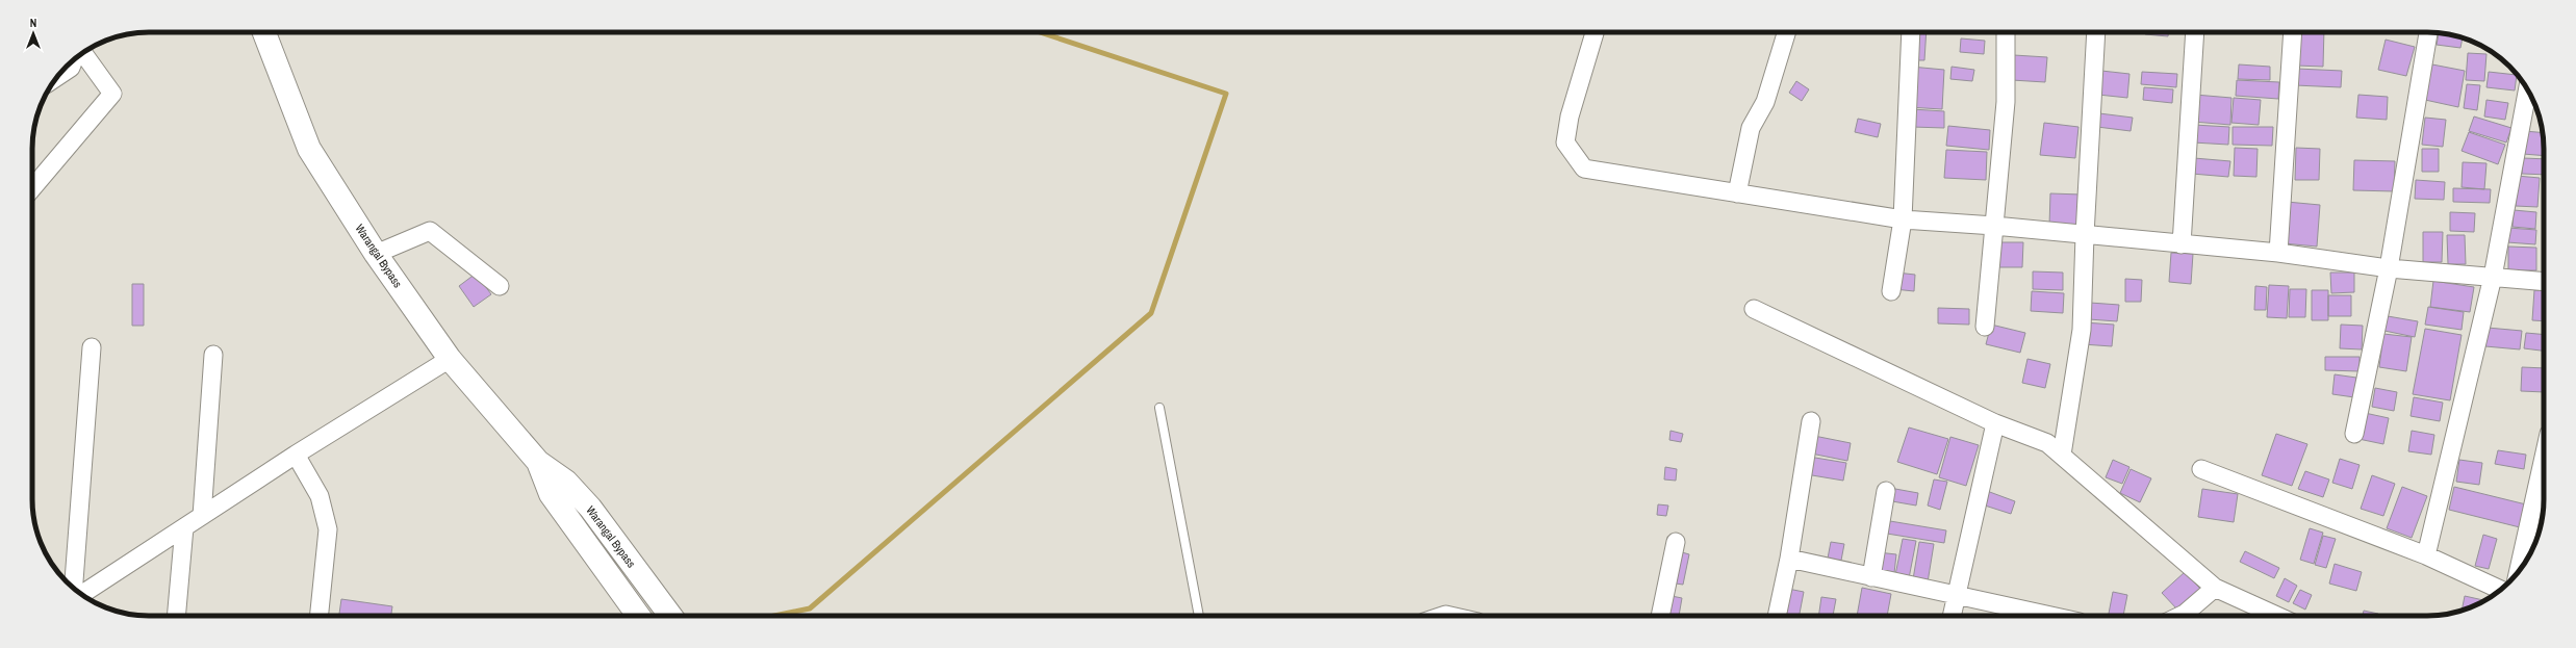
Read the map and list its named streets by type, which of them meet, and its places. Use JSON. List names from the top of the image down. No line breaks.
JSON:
{"streets":{"main road":["Warangal Bypass"]},"north":"top"}
